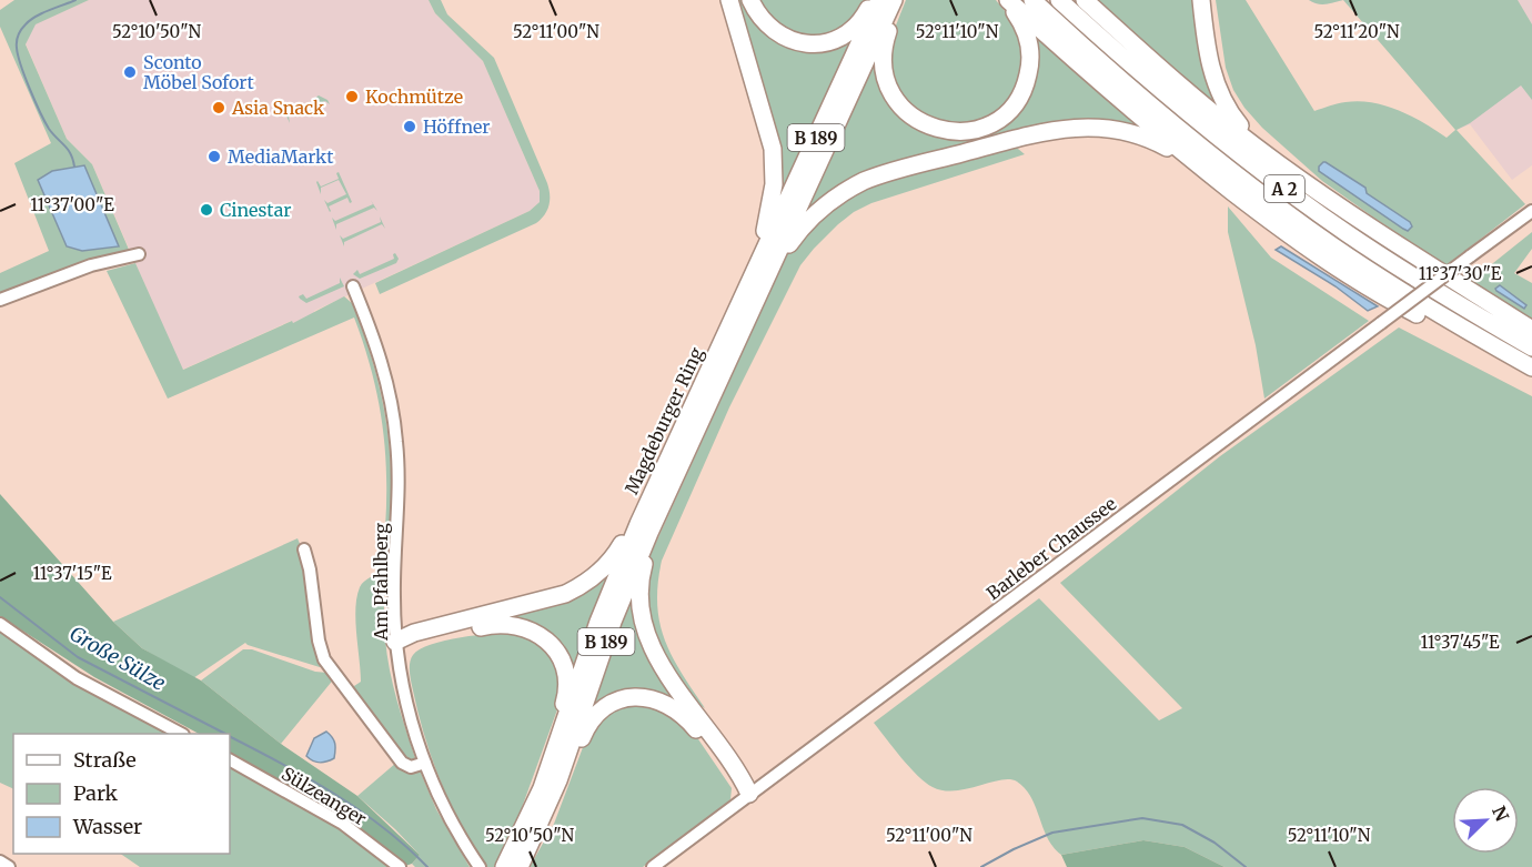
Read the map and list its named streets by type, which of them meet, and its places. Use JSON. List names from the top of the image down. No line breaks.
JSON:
{"streets":{"highway":["B 189","A 2","Magdeburger Ring"],"street":["Barleber Chaussee","Am Pfahlberg","Sülzeanger"]},"water":["Große Sülze"],"places":["Sconto Möbel Sofort","Kochmütze","Asia Snack","Höffner","MediaMarkt","Cinestar"],"legend":["Straße","Park","Wasser"],"north":"top right","coordinates":["52°10'50\"N","52°11'10\"N","52°11'20\"N","52°11'00\"N","11°37'00\"E","11°37'30\"E","11°37'15\"E","11°37'45\"E"]}
